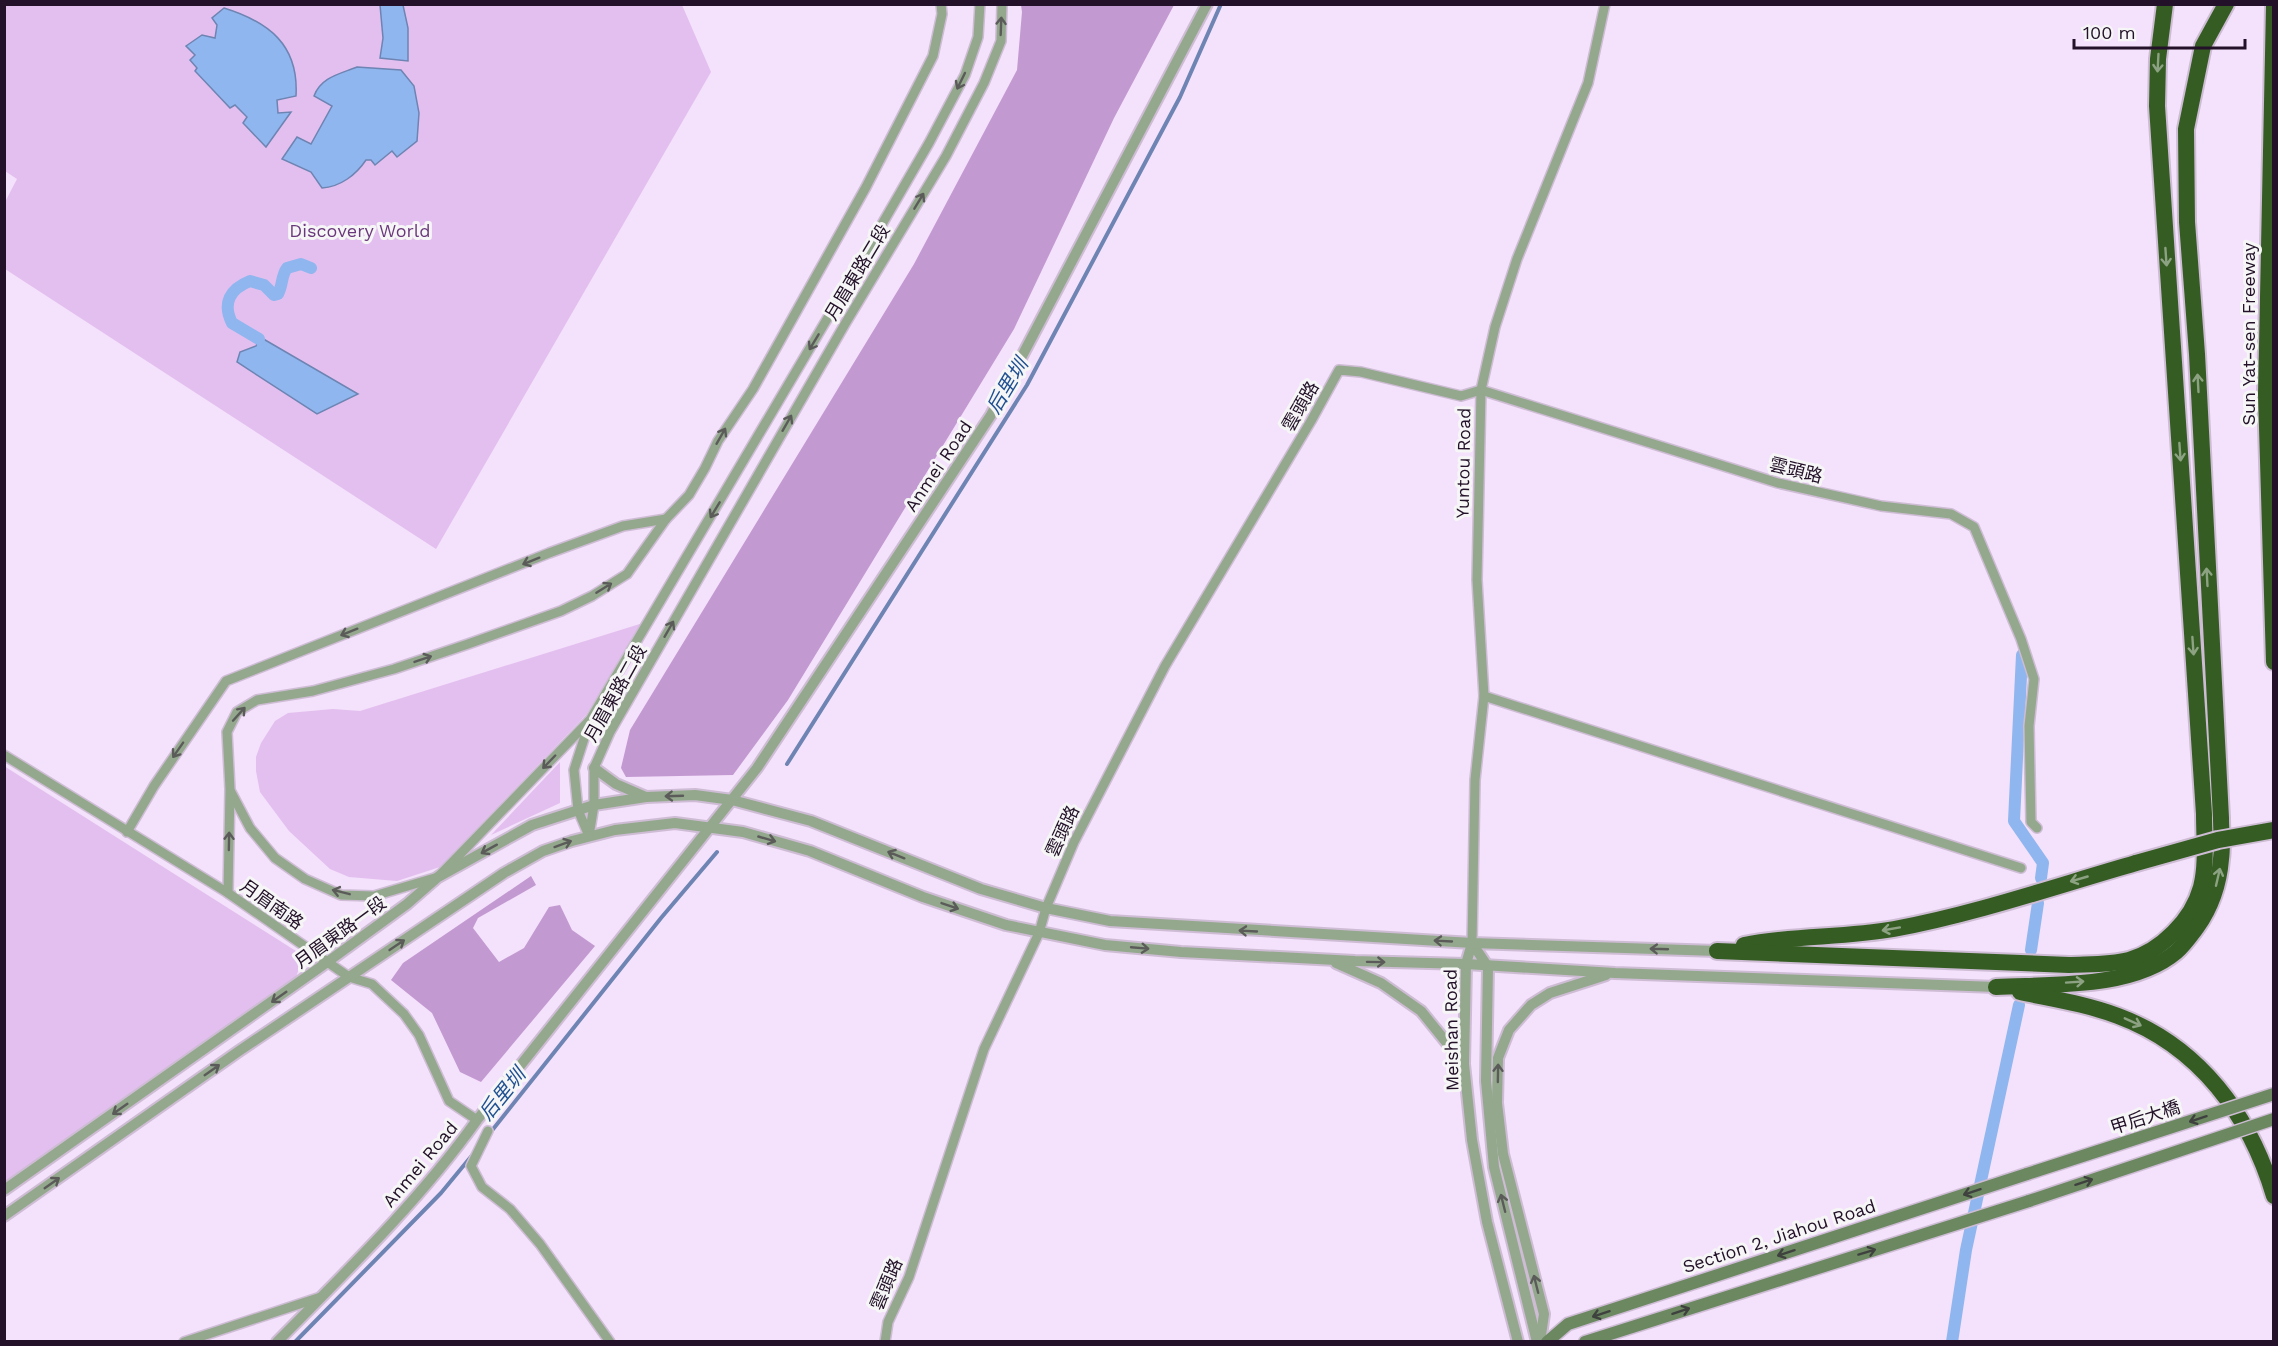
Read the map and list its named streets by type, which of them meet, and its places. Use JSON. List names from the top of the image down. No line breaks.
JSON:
{"streets":{"highway":["Sun Yat-sen Freeway"],"main road":["甲后大橋","Section 2, Jiahou Road"],"street":["月眉東路二段","雲頭路","Yuntou Road","Anmei Road","月眉南路","月眉東路一段","Meishan Road"]},"crossings":[["月眉東路二段","月眉東路一段"],["雲頭路","Yuntou Road"],["雲頭路","月眉東路一段"],["Yuntou Road","月眉東路一段"],["Yuntou Road","Meishan Road"],["Anmei Road","月眉南路"],["Anmei Road","月眉東路一段"],["月眉南路","月眉東路一段"],["月眉東路一段","Meishan Road"],["甲后大橋","Section 2, Jiahou Road"]],"water":["后里圳"],"parks":["Discovery World"],"scale_bar":"100 m"}
